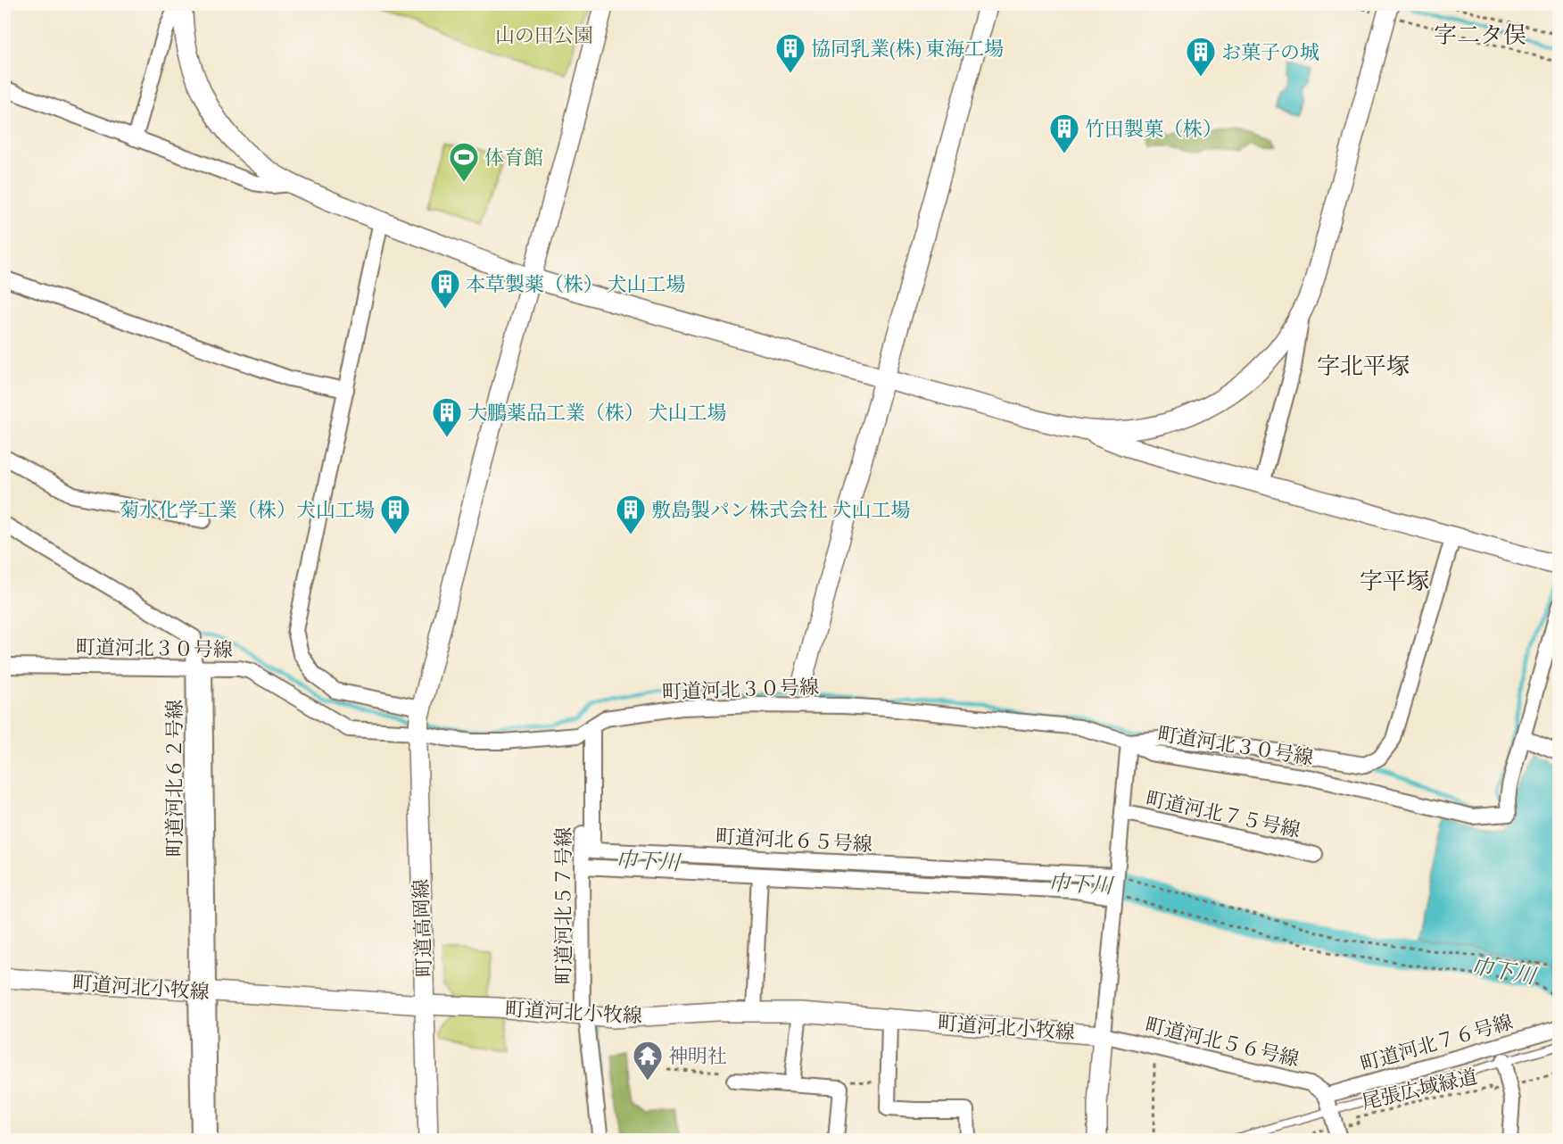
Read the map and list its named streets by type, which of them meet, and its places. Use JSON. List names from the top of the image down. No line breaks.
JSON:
{"streets":{"street":["町道河北３０号線","町道河北６２号線","町道河北７５号線","町道河北６５号線","町道河北５７号線","町道高岡線","町道河北小牧線","町道河北５６号線","町道河北７６号線"],"path":["尾張広域緑道"]},"crossings":[["町道河北３０号線","町道河北６２号線"],["町道河北３０号線","町道河北６５号線"],["町道河北３０号線","町道河北５７号線"],["町道河北３０号線","町道高岡線"],["町道河北６２号線","町道河北小牧線"],["町道河北６５号線","町道河北５７号線"],["町道河北５７号線","町道河北小牧線"],["町道高岡線","町道河北小牧線"],["町道河北小牧線","町道河北５６号線"],["町道河北５６号線","町道河北７６号線"]],"districts":["字二タ俣","字北平塚","字平塚"],"water":["巾下川"],"parks":["山の田公園"],"places":{"building":["協同乳業(株) 東海工場","お菓子の城","竹田製菓（株）","本草製薬（株） 犬山工場","大鵬薬品工業（株） 犬山工場","菊水化学工業（株）犬山工場","敷島製パン株式会社 犬山工場"],"sports":["体育館"],"temple":["神明社"]}}
